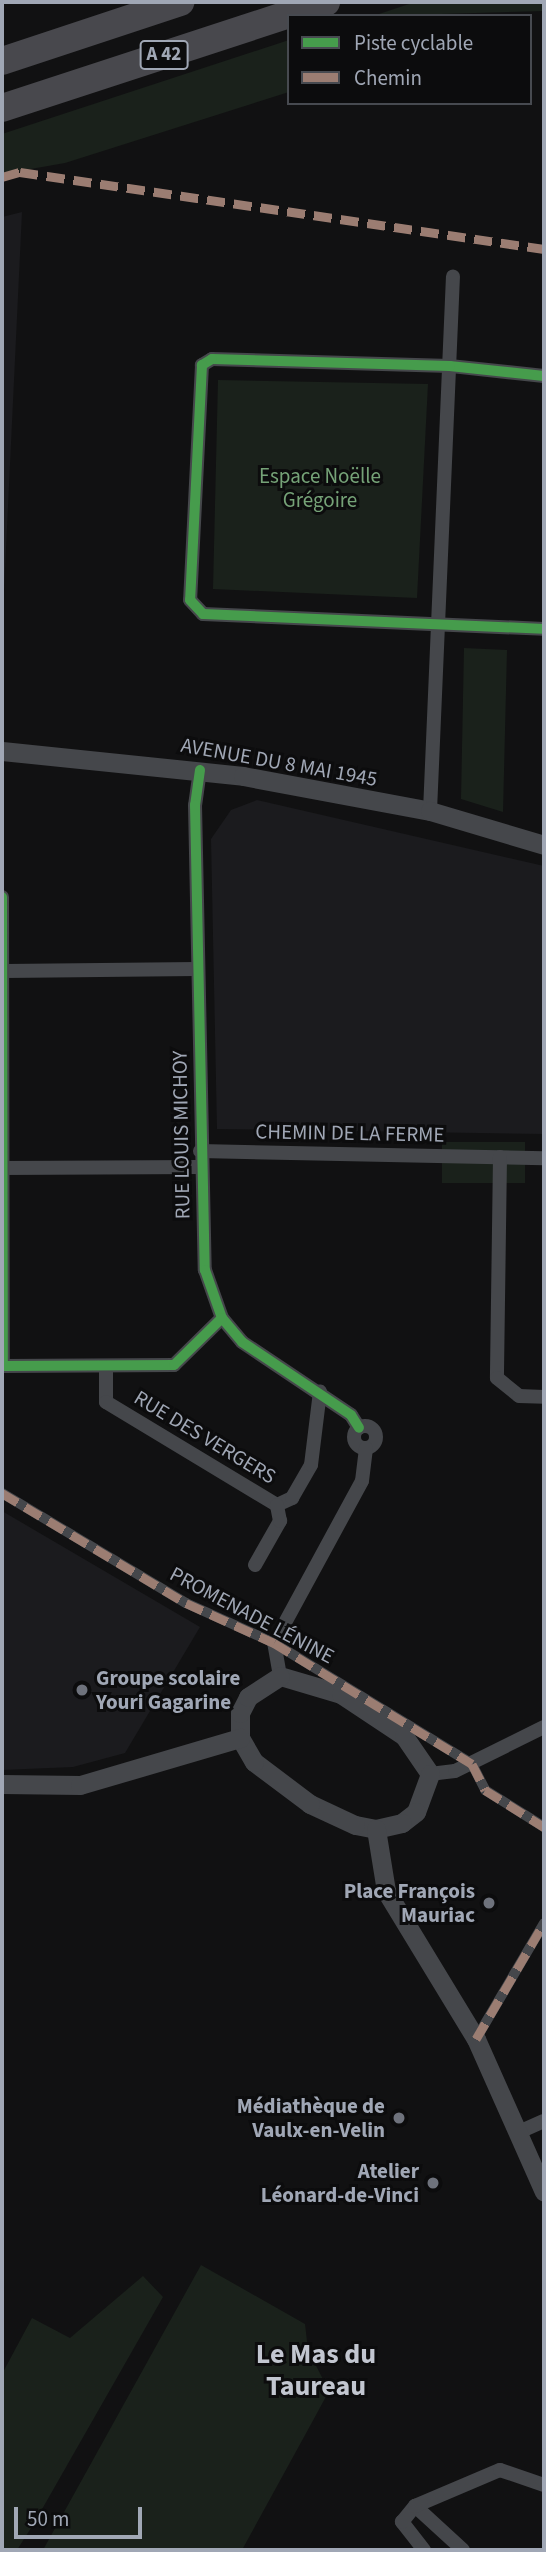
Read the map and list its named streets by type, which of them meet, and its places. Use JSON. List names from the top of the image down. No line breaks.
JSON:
{"streets":{"highway":["A 42"],"street":["AVENUE DU 8 MAI 1945","CHEMIN DE LA FERME","RUE LOUIS MICHOY","RUE DES VERGERS","PROMENADE LÉNINE"]},"crossings":[["AVENUE DU 8 MAI 1945","RUE LOUIS MICHOY"],["CHEMIN DE LA FERME","RUE LOUIS MICHOY"],["RUE LOUIS MICHOY","RUE DES VERGERS"],["RUE LOUIS MICHOY","PROMENADE LÉNINE"]],"districts":["Le Mas du Taureau"],"parks":["Espace Noëlle Grégoire"],"places":["Groupe scolaire Youri Gagarine","Place François Mauriac","Médiathèque de Vaulx-en-Velin","Atelier Léonard-de-Vinci"],"legend":["Piste cyclable","Chemin"],"scale_bar":"50 m"}
